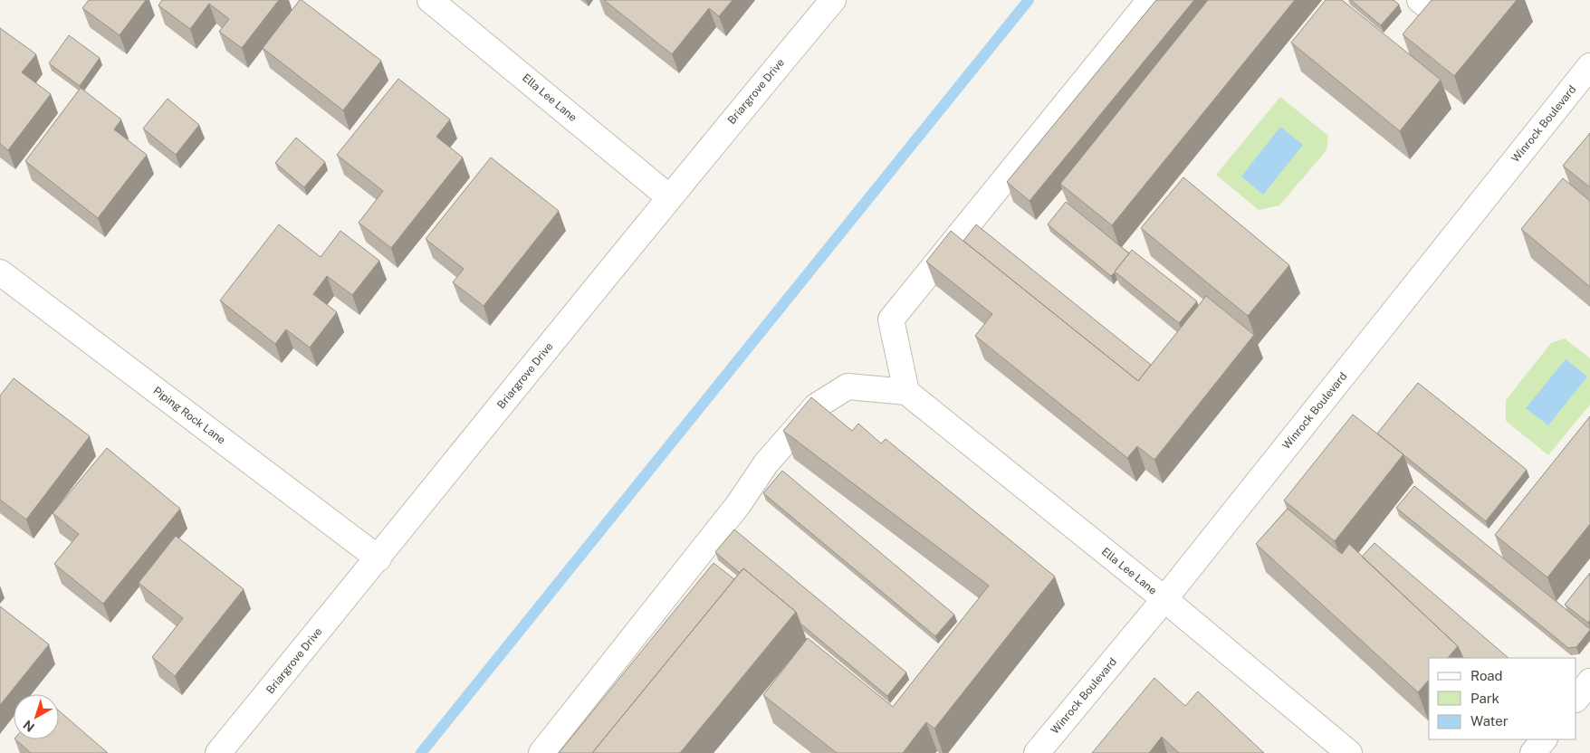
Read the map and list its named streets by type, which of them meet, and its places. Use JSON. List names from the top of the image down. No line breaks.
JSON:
{"streets":{"street":["Briargrove Drive","Ella Lee Lane","Winrock Boulevard","Piping Rock Lane"]},"crossings":[["Briargrove Drive","Ella Lee Lane"],["Briargrove Drive","Piping Rock Lane"],["Ella Lee Lane","Winrock Boulevard"]],"legend":["Road","Park","Water"],"north":"bottom left"}
